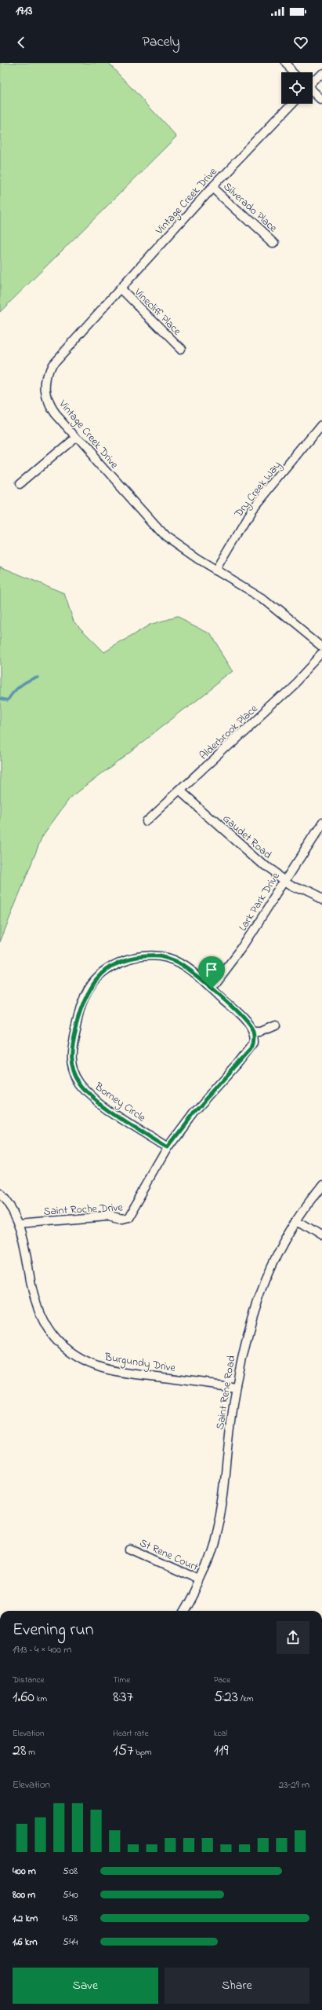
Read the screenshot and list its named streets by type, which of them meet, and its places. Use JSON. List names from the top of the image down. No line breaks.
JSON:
{"streets":{"street":["Vintage Creek Drive","Silverado Place","Vinecliff Place","Dry Creek Way","Alderbrook Place","Gaudet Road","Lark Park Drive","Borney Circle","Saint Roche Drive","Burgundy Drive","Saint Rene Road","St Rene Court"]},"crossings":[["Vintage Creek Drive","Silverado Place"],["Vintage Creek Drive","Vinecliff Place"],["Vintage Creek Drive","Dry Creek Way"],["Alderbrook Place","Gaudet Road"],["Gaudet Road","Lark Park Drive"],["Lark Park Drive","Borney Circle"],["Borney Circle","Saint Roche Drive"],["Saint Roche Drive","Burgundy Drive"],["Burgundy Drive","Saint Rene Road"],["Saint Rene Road","St Rene Court"]],"page":{"status":"19:13","header":"Pacely","heading":["Evening run","19:13 · 4 × 400 m"],"stats":[["Distance","1.60 km"],["Time","8:37"],["Pace","5:23 /km"],["Elevation","28 m"],["Heart rate","157 bpm"],["kcal","119"]],"chart":["Elevation","23–29 m"],"list":[{"name":"400 m","note":"5:08"},{"name":"800 m","note":"5:40"},{"name":"1.2 km","note":"4:58"},{"name":"1.6 km","note":"5:44"}],"buttons":["Save","Share"]}}
